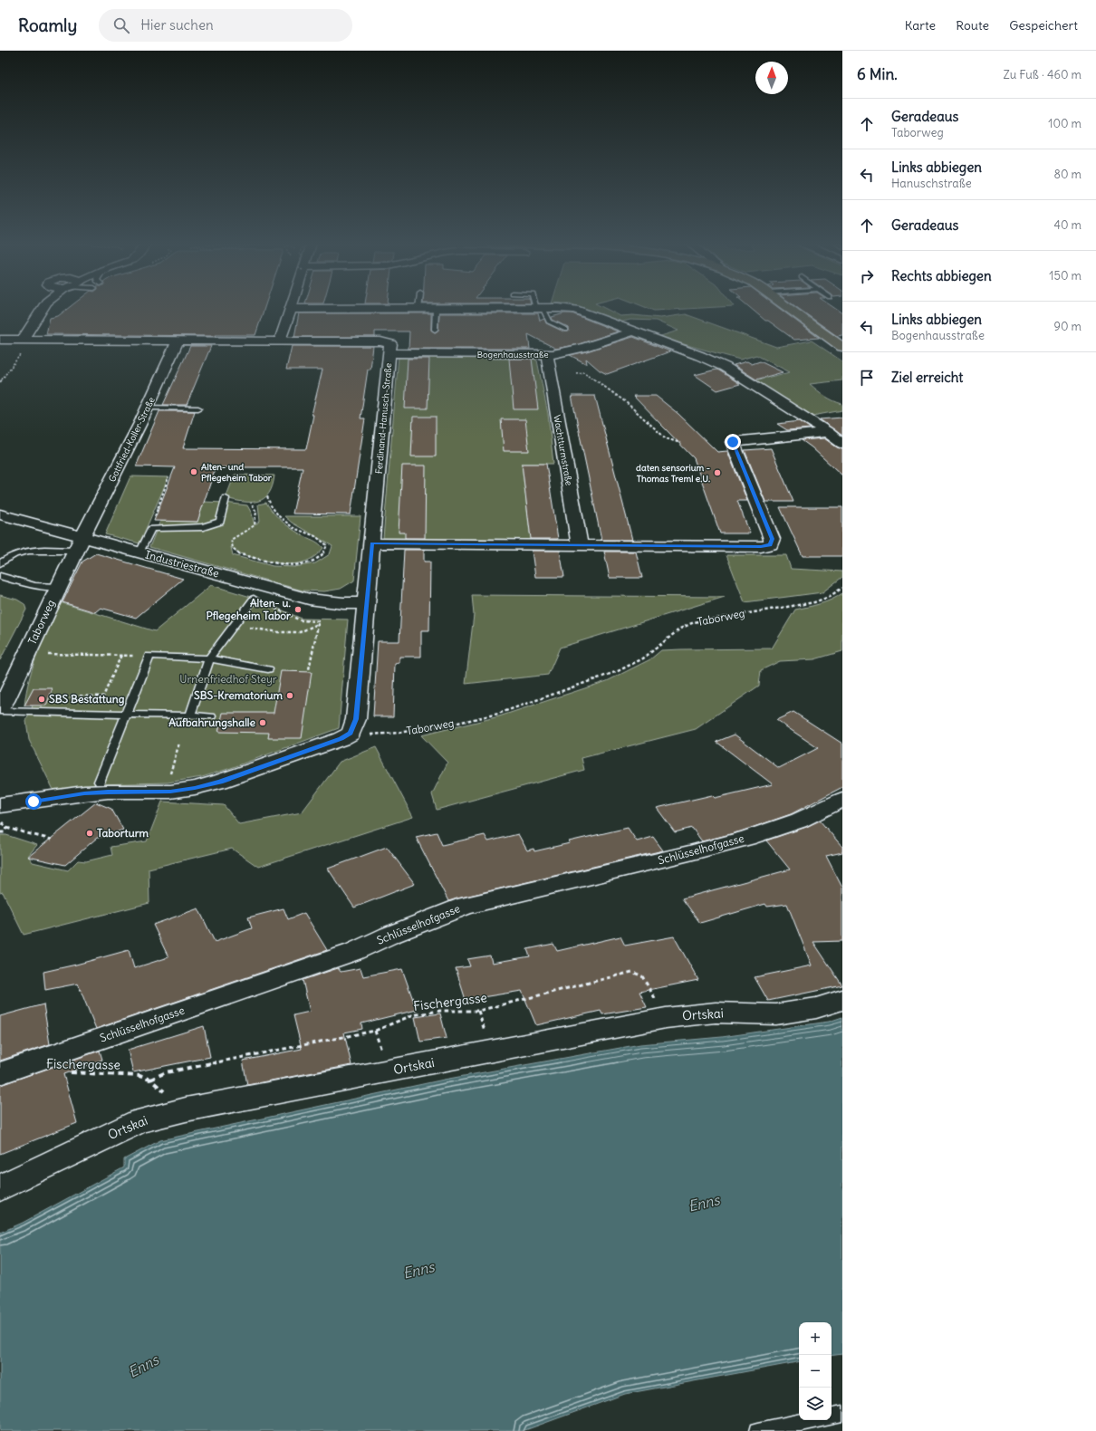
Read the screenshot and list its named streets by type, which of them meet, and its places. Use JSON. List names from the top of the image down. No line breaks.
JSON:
{"streets":{"street":["Bogenhausstraße","Ferdinand-Hanusch-Straße","Gottfried-Koller-Straße","Wachtturmstraße","Industriestraße","Taborweg","Schlüsselhofgasse","Ortskai"],"path":["Fischergasse"]},"crossings":[["Bogenhausstraße","Ferdinand-Hanusch-Straße"],["Bogenhausstraße","Wachtturmstraße"],["Ferdinand-Hanusch-Straße","Industriestraße"],["Ferdinand-Hanusch-Straße","Taborweg"],["Gottfried-Koller-Straße","Industriestraße"],["Gottfried-Koller-Straße","Taborweg"],["Industriestraße","Taborweg"],["Fischergasse","Ortskai"]],"water":["Enns"],"parks":["Urnenfriedhof Steyr"],"places":["Alten- und Pflegeheim Tabor","daten sensorium - Thomas Treml e.U.","Alten- u. Pflegeheim Tabor","SBS-Krematorium","SBS Bestattung","Aufbahrungshalle","Taborturm"],"north":"top","page":{"header":"Roamly","search":"Hier suchen","nav":["Karte","Route","Gespeichert"],"heading":["6 Min.","Zu Fuß · 460 m"],"list":[["Geradeaus","Taborweg","100 m"],["Links abbiegen","Hanuschstraße","80 m"],["Geradeaus","40 m"],["Rechts abbiegen","150 m"],["Links abbiegen","Bogenhausstraße","90 m"],"Ziel erreicht"],"map_buttons":["+","−"]}}
